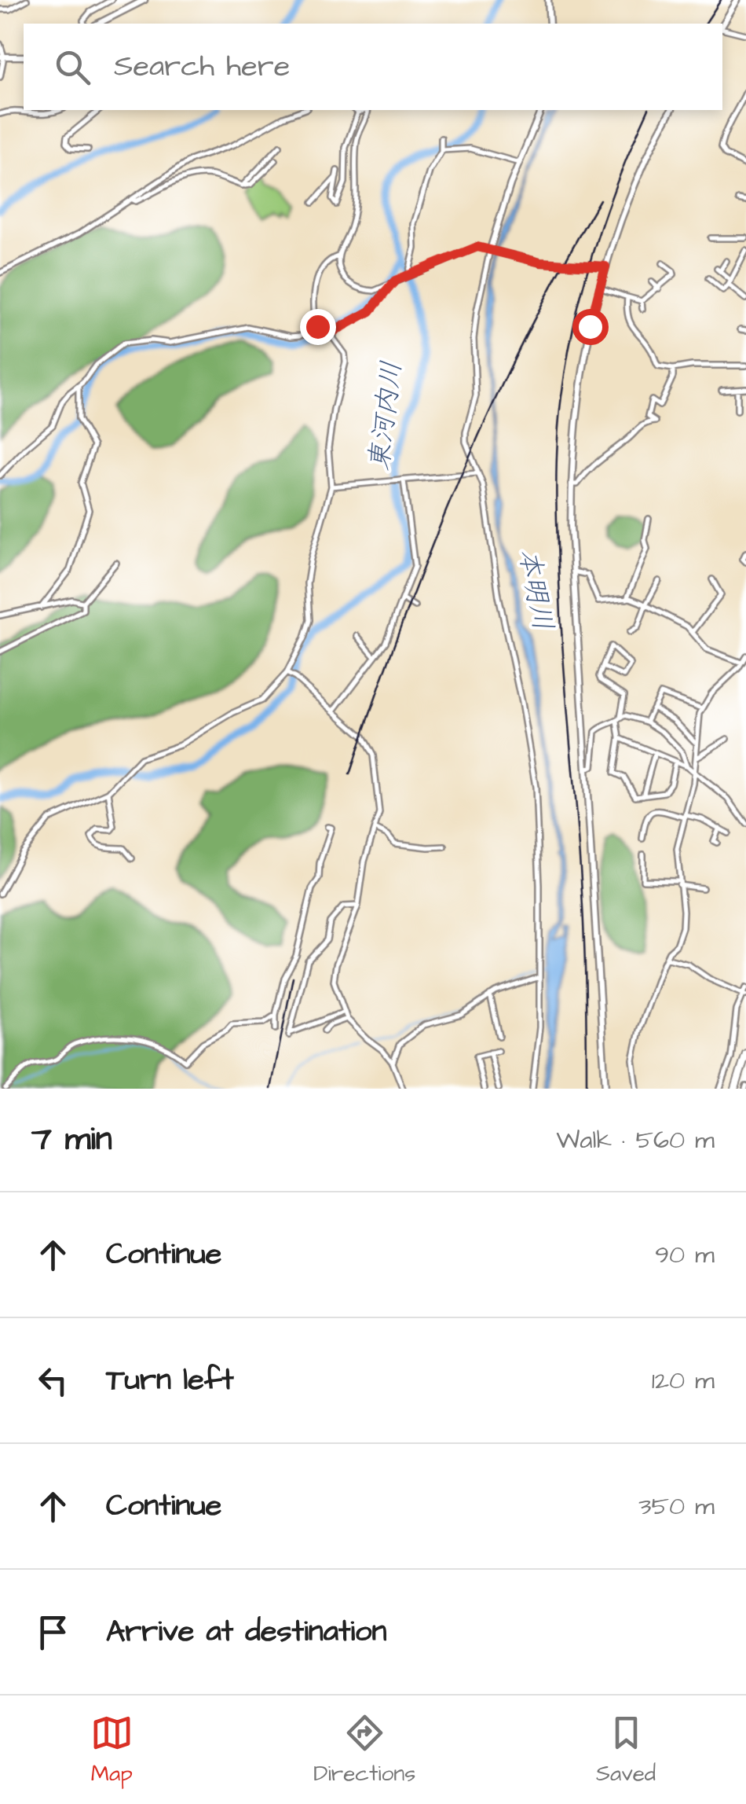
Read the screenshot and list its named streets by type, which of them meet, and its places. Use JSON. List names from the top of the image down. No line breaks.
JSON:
{"water":["東河内川","本明川"],"page":{"search":"Search here","heading":["7 min","Walk · 560 m"],"list":[["Continue","90 m"],["Turn left","120 m"],["Continue","350 m"],"Arrive at destination"],"nav":["Map","Directions","Saved"]}}
